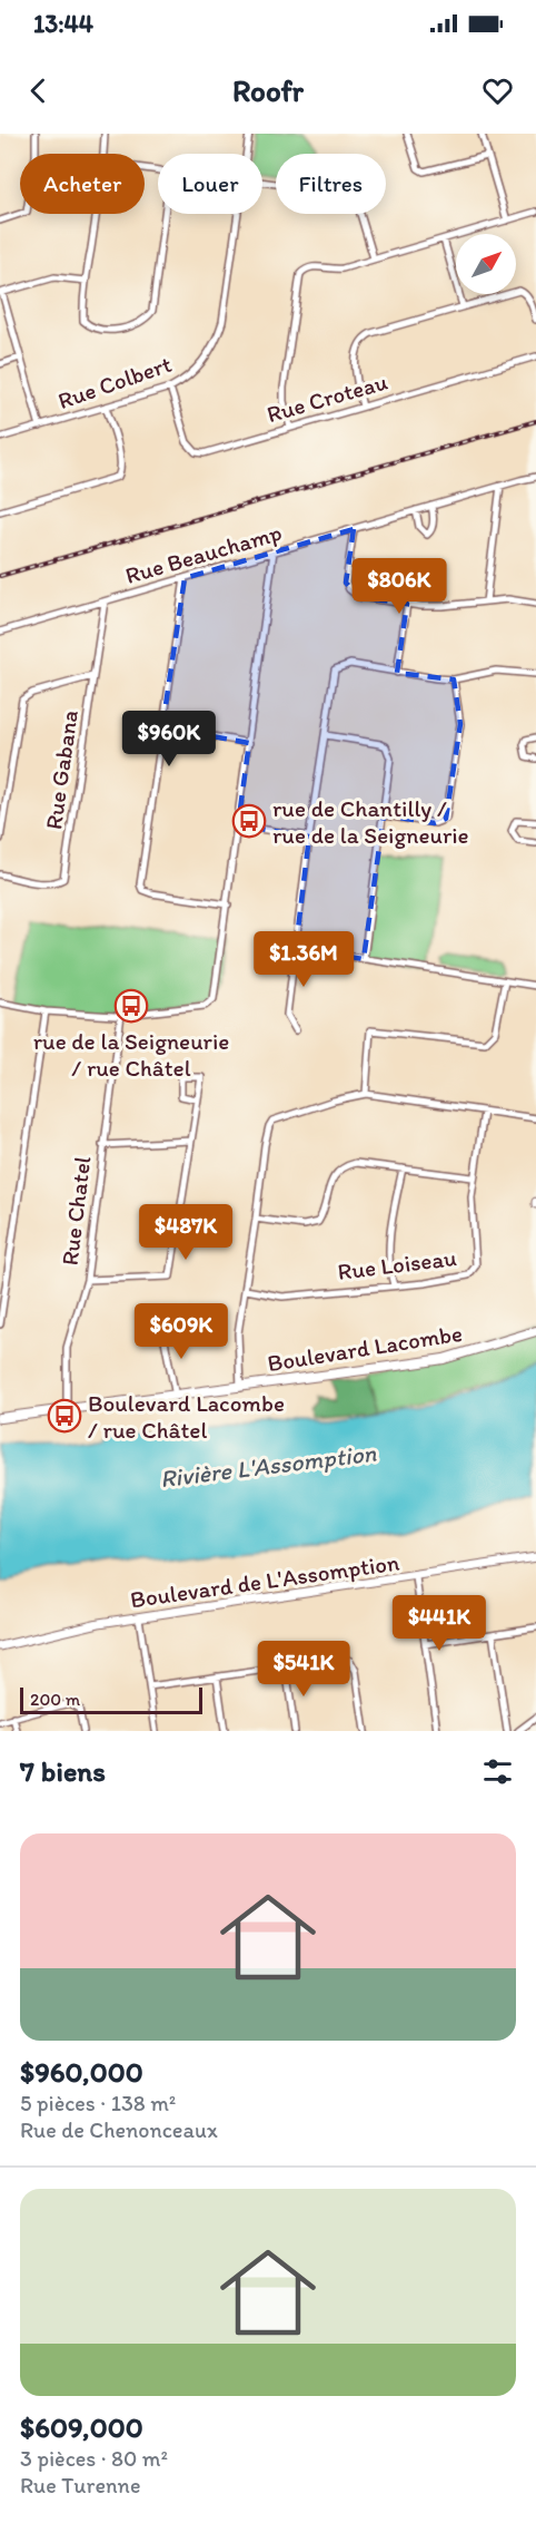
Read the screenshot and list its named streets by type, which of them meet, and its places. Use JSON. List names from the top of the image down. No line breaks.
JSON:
{"streets":{"main road":["Boulevard Lacombe"],"street":["Rue Colbert","Rue Croteau","Rue Beauchamp","Rue Gabana","Rue Chatel","Rue Loiseau","Boulevard de L'Assomption"]},"crossings":[["Rue Colbert","Rue Croteau"],["Rue Beauchamp","Rue Gabana"],["Rue Chatel","Boulevard Lacombe"]],"water":["Rivière L'Assomption"],"places":{"bus stop":["rue de Chantilly / rue de la Seigneurie","rue de la Seigneurie / rue Châtel","Boulevard Lacombe / rue Châtel"]},"scale_bar":"200 m","north":"top right","page":{"status":"13:44","header":"Roofr","chip":["Acheter","Louer","Filtres"],"price":["$806K","$960K","$1.36M","$487K","$609K","$441K","$541K"],"scale":"200 m","heading":"7 biens","list":[{"name":"$960,000","note":"5 pièces · 138 m² · Rue de Chenonceaux"},{"name":"$609,000","note":"3 pièces · 80 m² · Rue Turenne"}]}}
